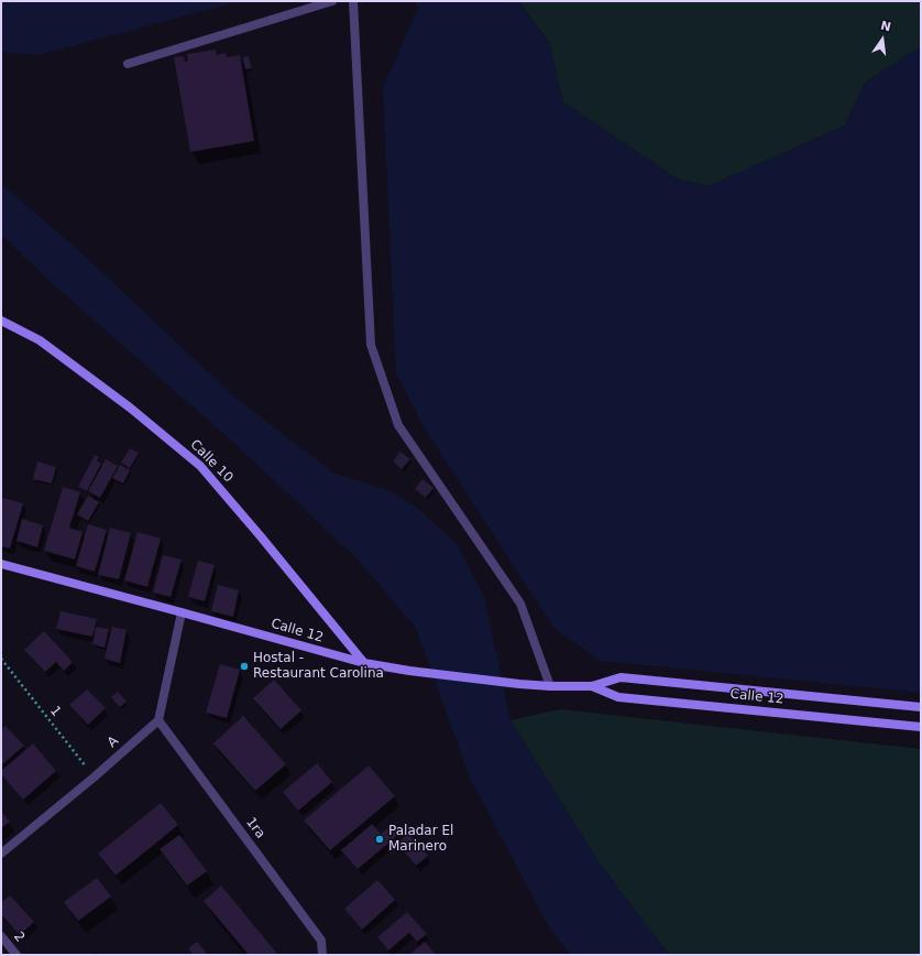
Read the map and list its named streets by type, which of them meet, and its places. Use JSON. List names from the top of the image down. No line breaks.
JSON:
{"streets":{"main road":["Calle 10","Calle 12"],"street":["A","1ra","2"],"path":["1"]},"crossings":[["Calle 10","Calle 12"],["1","A"],["A","1ra"]],"places":["Hostal - Restaurant Carolina","Paladar El Marinero"],"north":"top"}
